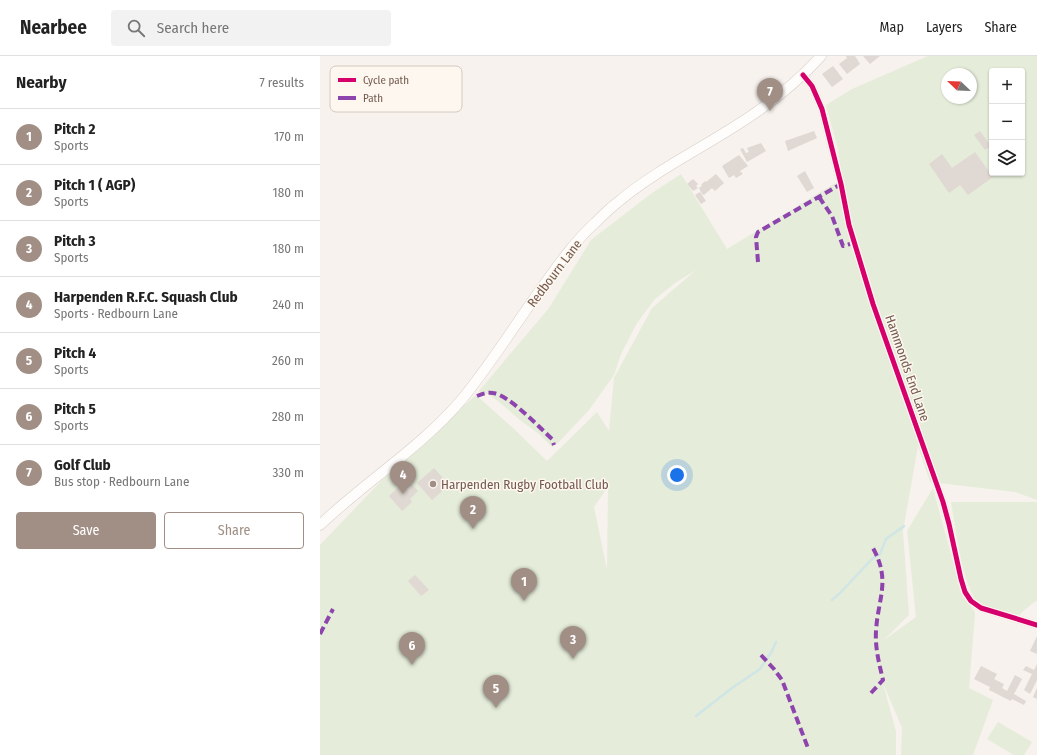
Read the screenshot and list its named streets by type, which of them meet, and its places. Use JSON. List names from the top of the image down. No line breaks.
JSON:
{"streets":{"main road":["Redbourn Lane"],"street":["Hammonds End Lane"]},"crossings":[["Redbourn Lane","Hammonds End Lane"]],"places":["Harpenden Rugby Football Club"],"legend":["Cycle path","Path"],"north":"top left","page":{"header":"Nearbee","search":"Search here","nav":["Map","Layers","Share"],"heading":["Nearby","7 results"],"map_buttons":["+","−"],"pins":["7","4","2","1","3","6","5"],"list":[{"mark":"1","name":"Pitch 2","note":"Sports","value":"170 m"},{"mark":"2","name":"Pitch 1 ( AGP)","note":"Sports","value":"180 m"},{"mark":"3","name":"Pitch 3","note":"Sports","value":"180 m"},{"mark":"4","name":"Harpenden R.F.C. Squash Club","note":"Sports · Redbourn Lane","value":"240 m"},{"mark":"5","name":"Pitch 4","note":"Sports","value":"260 m"},{"mark":"6","name":"Pitch 5","note":"Sports","value":"280 m"},{"mark":"7","name":"Golf Club","note":"Bus stop · Redbourn Lane","value":"330 m"}],"buttons":["Save","Share"]}}
